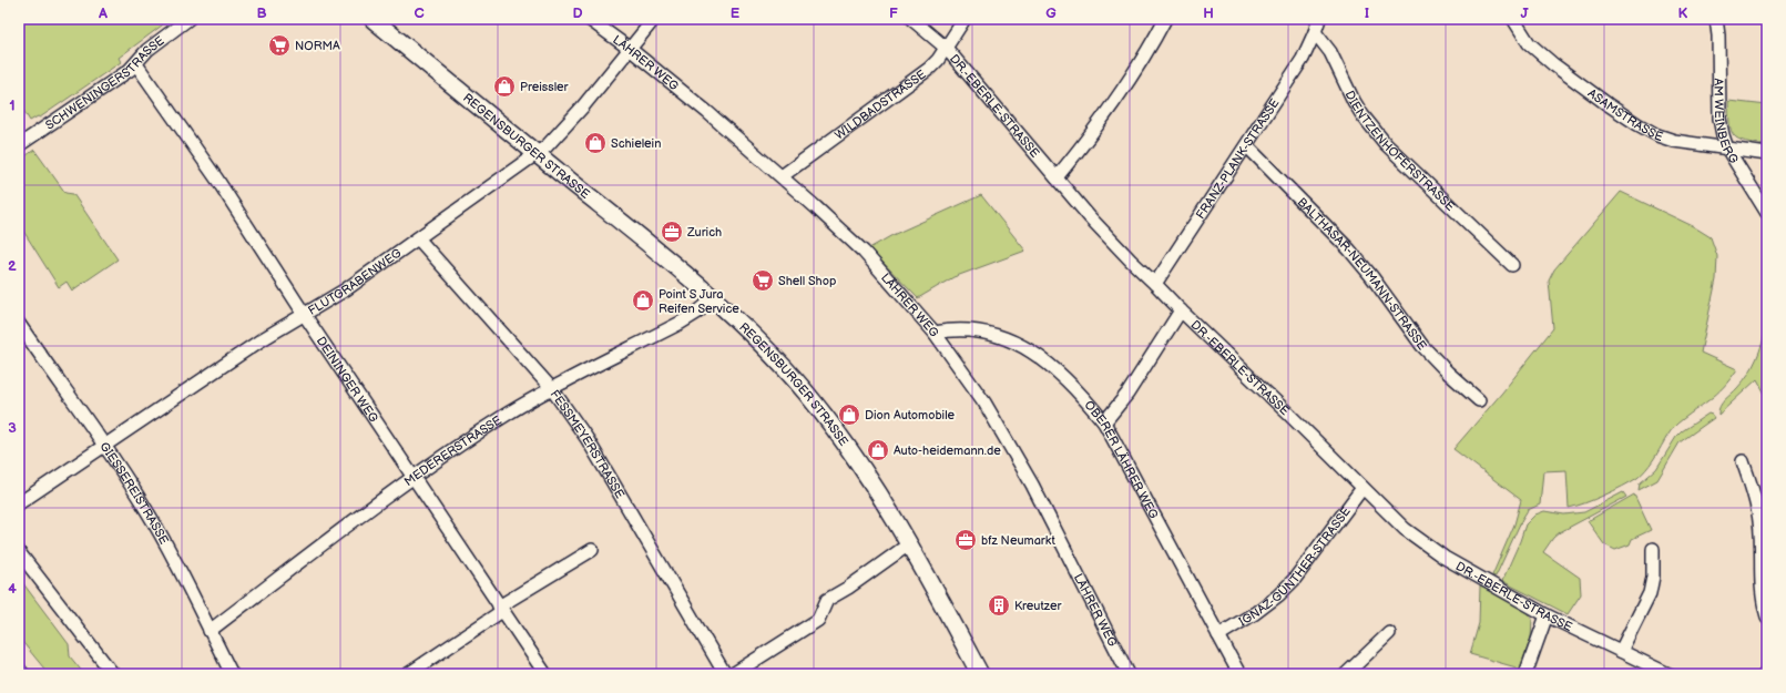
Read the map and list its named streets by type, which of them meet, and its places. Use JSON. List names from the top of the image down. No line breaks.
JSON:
{"streets":{"main road":["REGENSBURGER STRASSE"],"street":["LÄHRER WEG","SCHWENINGERSTRASSE","WILDBADSTRASSE","DR.-EBERLE-STRASSE","ASAMSTRASSE","AM WEINBERG","DIENTZENHOFERSTRASSE","FRANZ-PLANK-STRASSE","BALTHASAR-NEUMANN-STRASSE","FLUTGRABENWEG","DEININGER WEG","FESSMEYERSTRASSE","MEDERERSTRASSE","OBERER LÄHRER WEG","GIESSEREISTRASSE","IGNAZ-GÜNTHER-STRASSE"]},"crossings":[["LÄHRER WEG","WILDBADSTRASSE"],["LÄHRER WEG","FLUTGRABENWEG"],["LÄHRER WEG","OBERER LÄHRER WEG"],["SCHWENINGERSTRASSE","DEININGER WEG"],["WILDBADSTRASSE","DR.-EBERLE-STRASSE"],["DR.-EBERLE-STRASSE","FRANZ-PLANK-STRASSE"],["DR.-EBERLE-STRASSE","IGNAZ-GÜNTHER-STRASSE"],["ASAMSTRASSE","AM WEINBERG"],["REGENSBURGER STRASSE","FLUTGRABENWEG"],["REGENSBURGER STRASSE","MEDERERSTRASSE"],["DIENTZENHOFERSTRASSE","FRANZ-PLANK-STRASSE"],["FRANZ-PLANK-STRASSE","BALTHASAR-NEUMANN-STRASSE"],["FLUTGRABENWEG","DEININGER WEG"],["FLUTGRABENWEG","FESSMEYERSTRASSE"],["FLUTGRABENWEG","GIESSEREISTRASSE"],["DEININGER WEG","MEDERERSTRASSE"],["FESSMEYERSTRASSE","MEDERERSTRASSE"],["MEDERERSTRASSE","GIESSEREISTRASSE"],["OBERER LÄHRER WEG","IGNAZ-GÜNTHER-STRASSE"]],"places":{"supermarket":["NORMA","Shell Shop"],"shop":["Preissler","Schielein","Point S Jura Reifen Service","Dion Automobile","Auto-heidemann.de"],"office":["Zurich","bfz Neumarkt"],"building":["Kreutzer"]},"grid":{"columns":["A","B","C","D","E","F","G","H","I","J","K"],"rows":["1","2","3","4"]}}
